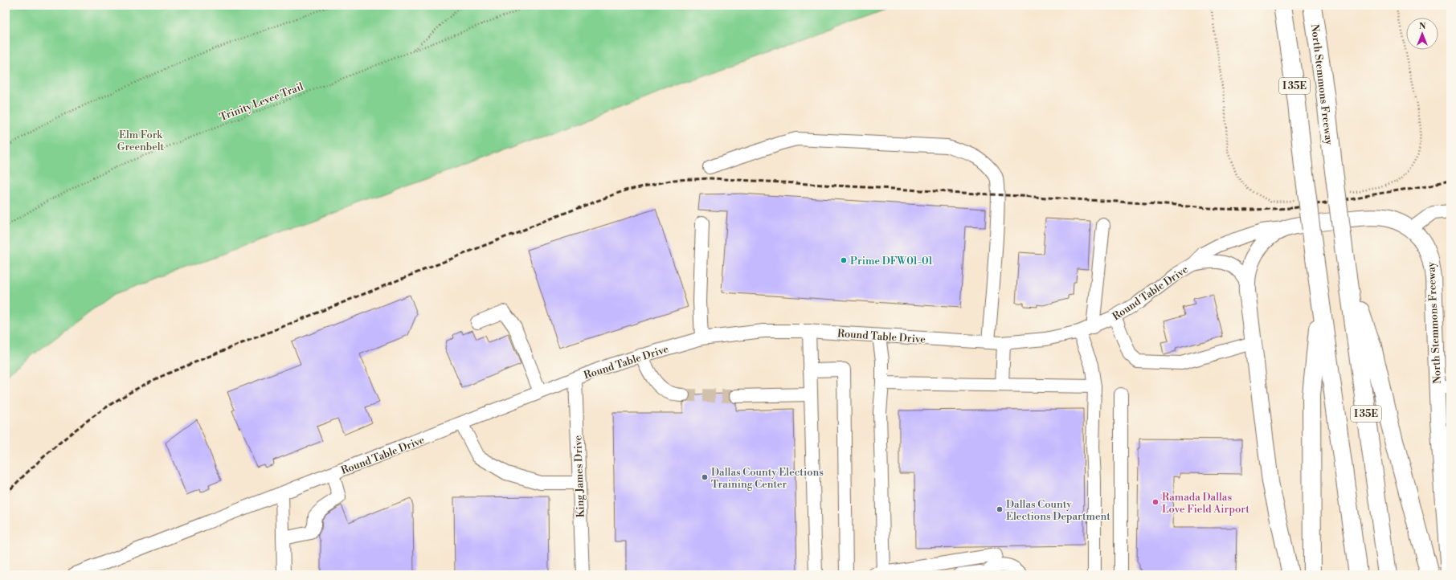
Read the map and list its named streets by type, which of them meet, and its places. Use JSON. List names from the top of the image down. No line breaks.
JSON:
{"streets":{"highway":["North Stemmons Freeway","I 35E"],"street":["Round Table Drive","King James Drive"],"path":["Trinity Levee Trail"]},"crossings":[["North Stemmons Freeway","Round Table Drive"],["Round Table Drive","King James Drive"]],"parks":["Elm Fork Greenbelt"],"places":["Prime DFW01-01","Dallas County Elections Training Center","Ramada Dallas Love Field Airport","Dallas County Elections Department"],"north":"top"}
